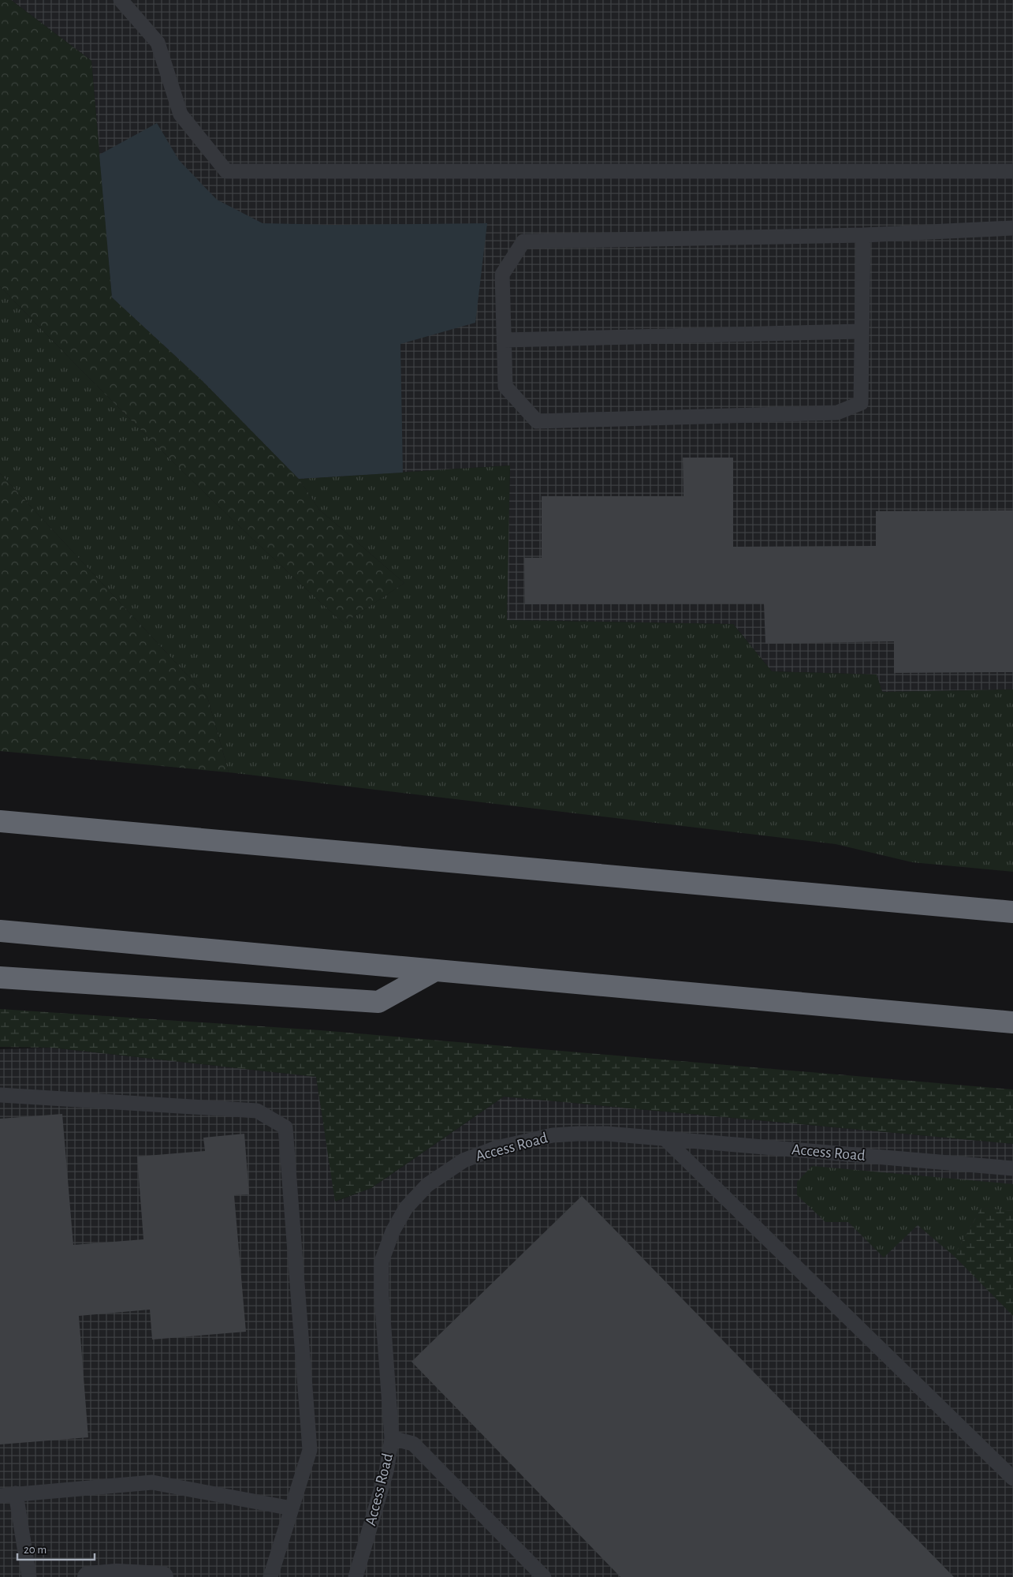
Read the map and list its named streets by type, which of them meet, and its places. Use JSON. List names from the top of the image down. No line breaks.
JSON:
{"streets":{"lane":["Access Road"]},"scale_bar":"20 m"}
